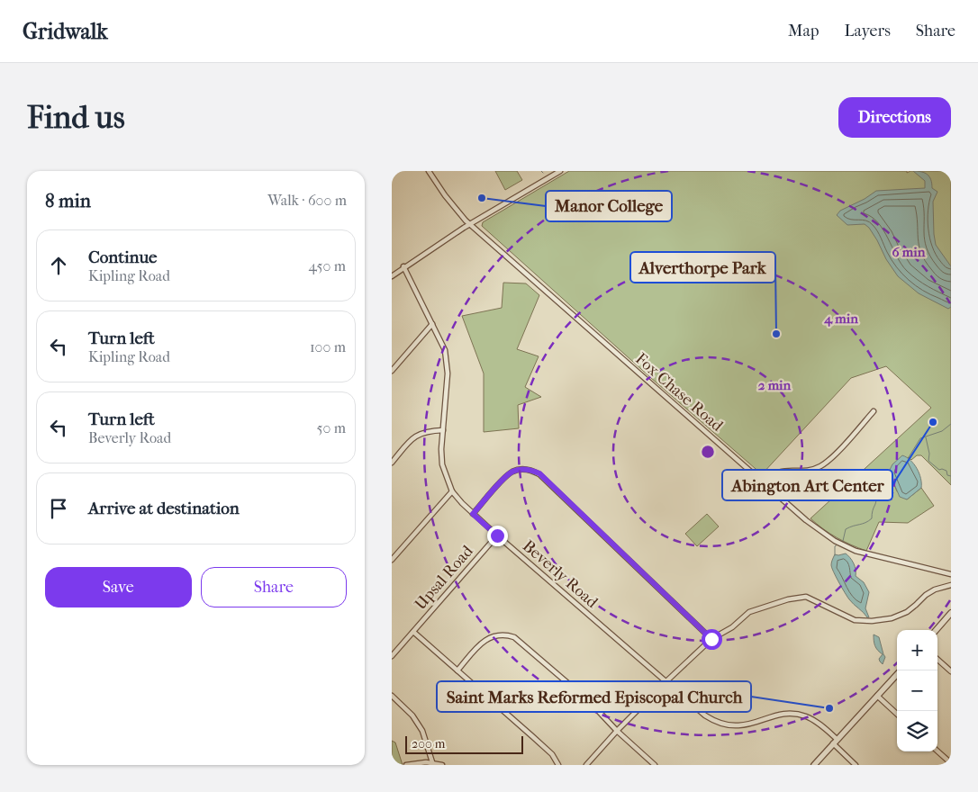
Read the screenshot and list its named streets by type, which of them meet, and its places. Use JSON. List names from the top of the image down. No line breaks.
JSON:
{"streets":{"street":["Fox Chase Road","Beverly Road","Upsal Road"]},"crossings":[["Beverly Road","Upsal Road"]],"places":["Manor College","Alverthorpe Park","Abington Art Center","Saint Marks Reformed Episcopal Church"],"scale_bar":"200 m","page":{"header":"Gridwalk","nav":["Map","Layers","Share"],"buttons":["Directions",["Save","Share"]],"title":"Find us","heading":["8 min","Walk · 600 m"],"list":[["Continue","Kipling Road","450 m"],["Turn left","Kipling Road","100 m"],["Turn left","Beverly Road","50 m"],"Arrive at destination"],"map_buttons":["+","−"],"scale":"200 m"},"rings":["6 min","4 min","2 min"]}
